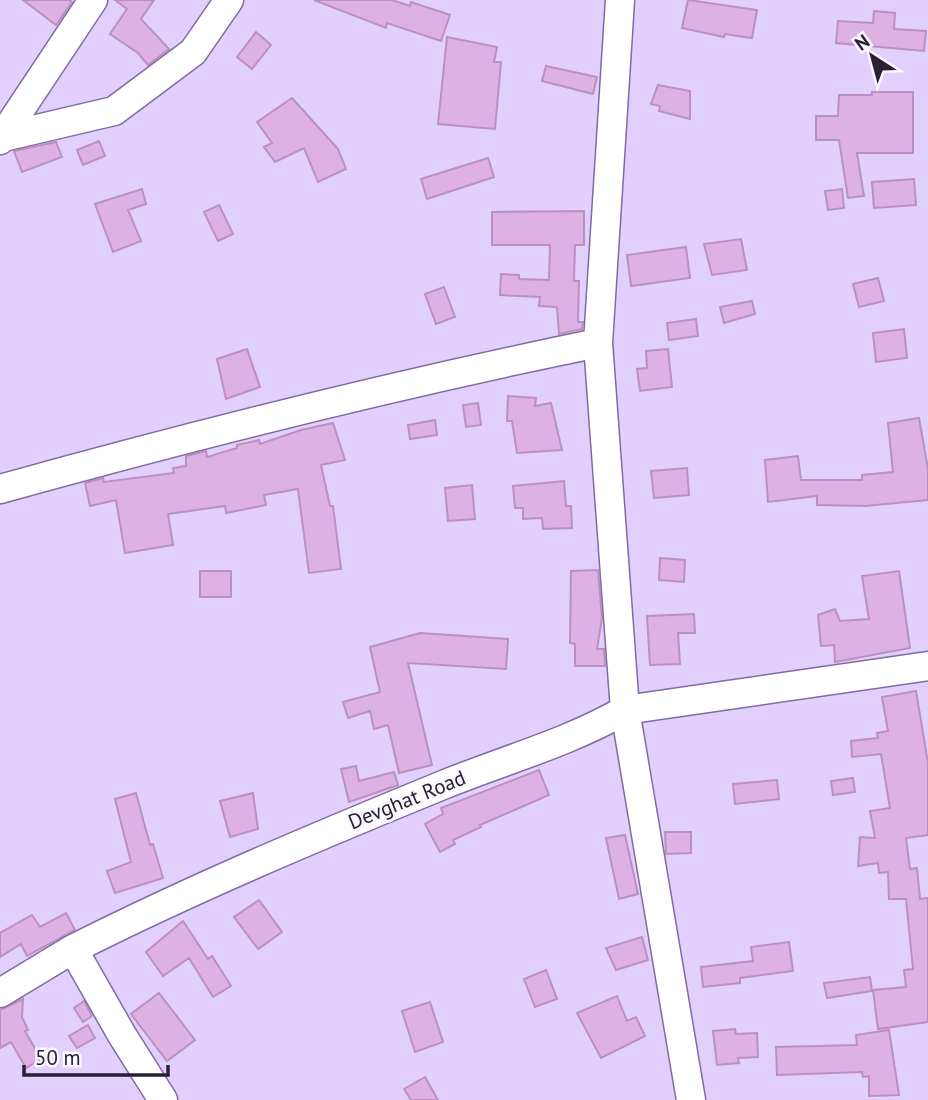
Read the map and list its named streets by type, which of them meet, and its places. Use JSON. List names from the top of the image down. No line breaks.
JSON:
{"streets":{"street":["Devghat Road"]},"scale_bar":"50 m","north":"top left"}
